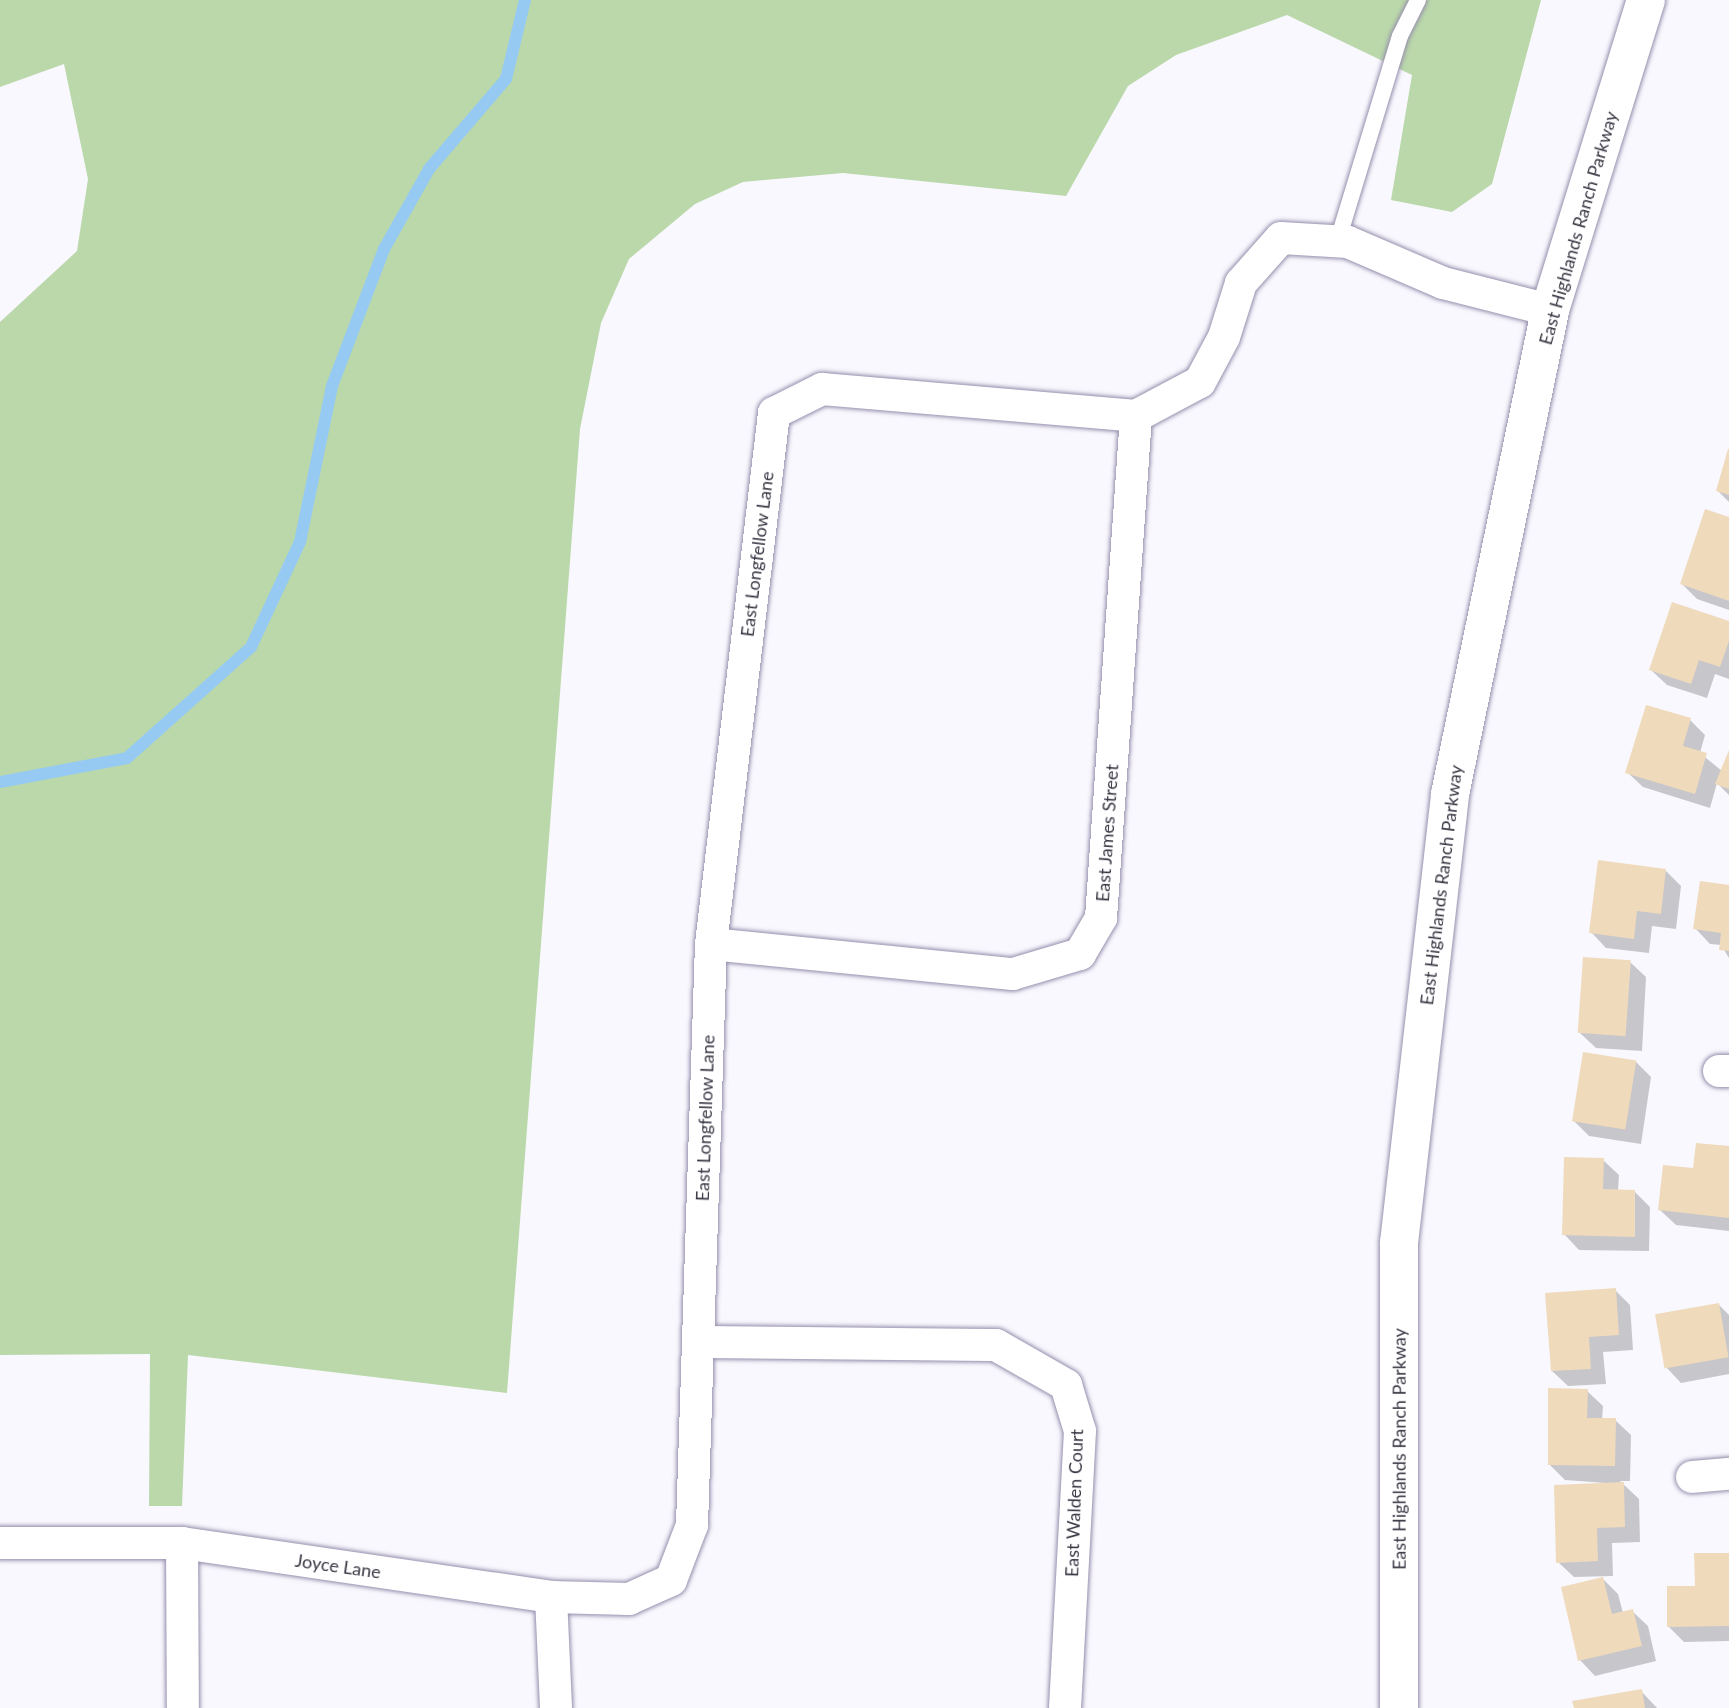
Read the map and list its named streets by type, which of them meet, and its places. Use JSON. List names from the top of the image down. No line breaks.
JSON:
{"streets":{"main road":["East Highlands Ranch Parkway"],"street":["East Longfellow Lane","East James Street","East Walden Court","Joyce Lane"]},"crossings":[["East Longfellow Lane","East James Street"],["East Longfellow Lane","East Walden Court"],["East Longfellow Lane","Joyce Lane"]]}
